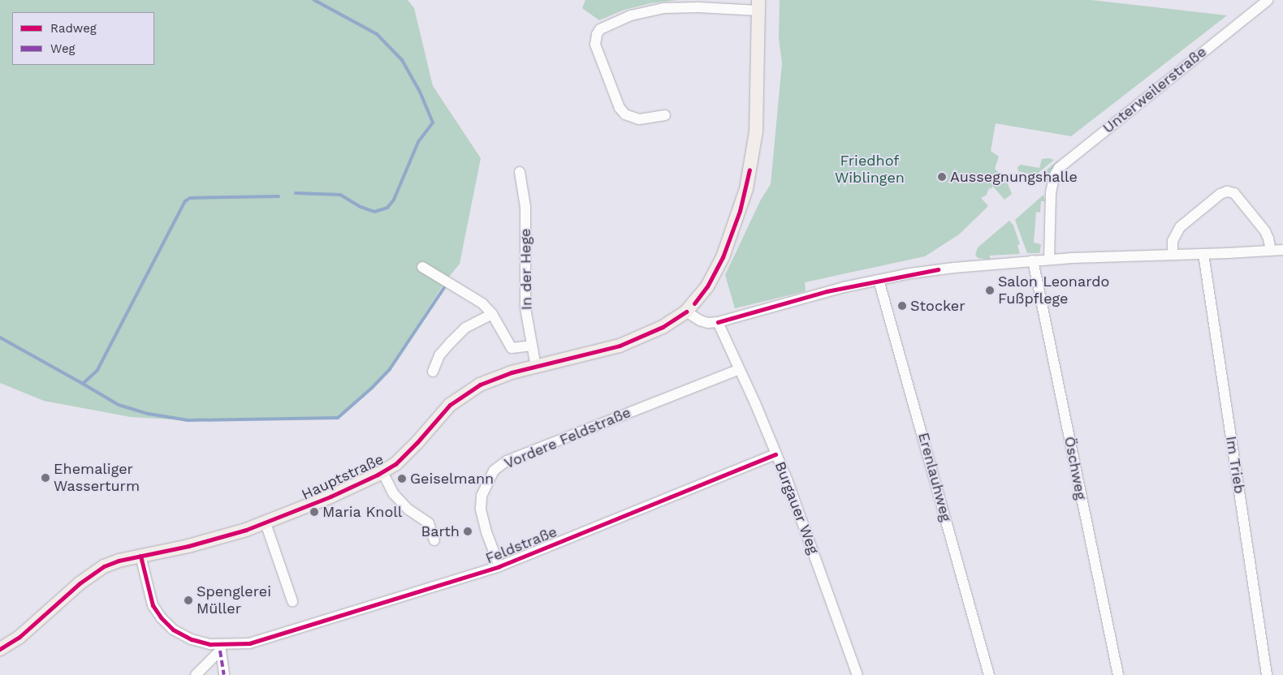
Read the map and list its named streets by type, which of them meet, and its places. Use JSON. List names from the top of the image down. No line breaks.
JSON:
{"streets":{"main road":["Hauptstraße"],"street":["Unterweilerstraße","In der Hege","Vordere Feldstraße","Im Trieb","Öschweg","Erenlauhweg","Burgauer Weg","Feldstraße"]},"crossings":[["In der Hege","Hauptstraße"],["Vordere Feldstraße","Burgauer Weg"],["Vordere Feldstraße","Feldstraße"],["Hauptstraße","Feldstraße"],["Burgauer Weg","Feldstraße"]],"parks":["Friedhof Wiblingen"],"places":["Aussegnungshalle","Salon Leonardo Fußpflege","Stocker","Ehemaliger Wasserturm","Geiselmann","Maria Knoll","Barth","Spenglerei Müller"],"legend":["Radweg","Weg"]}
